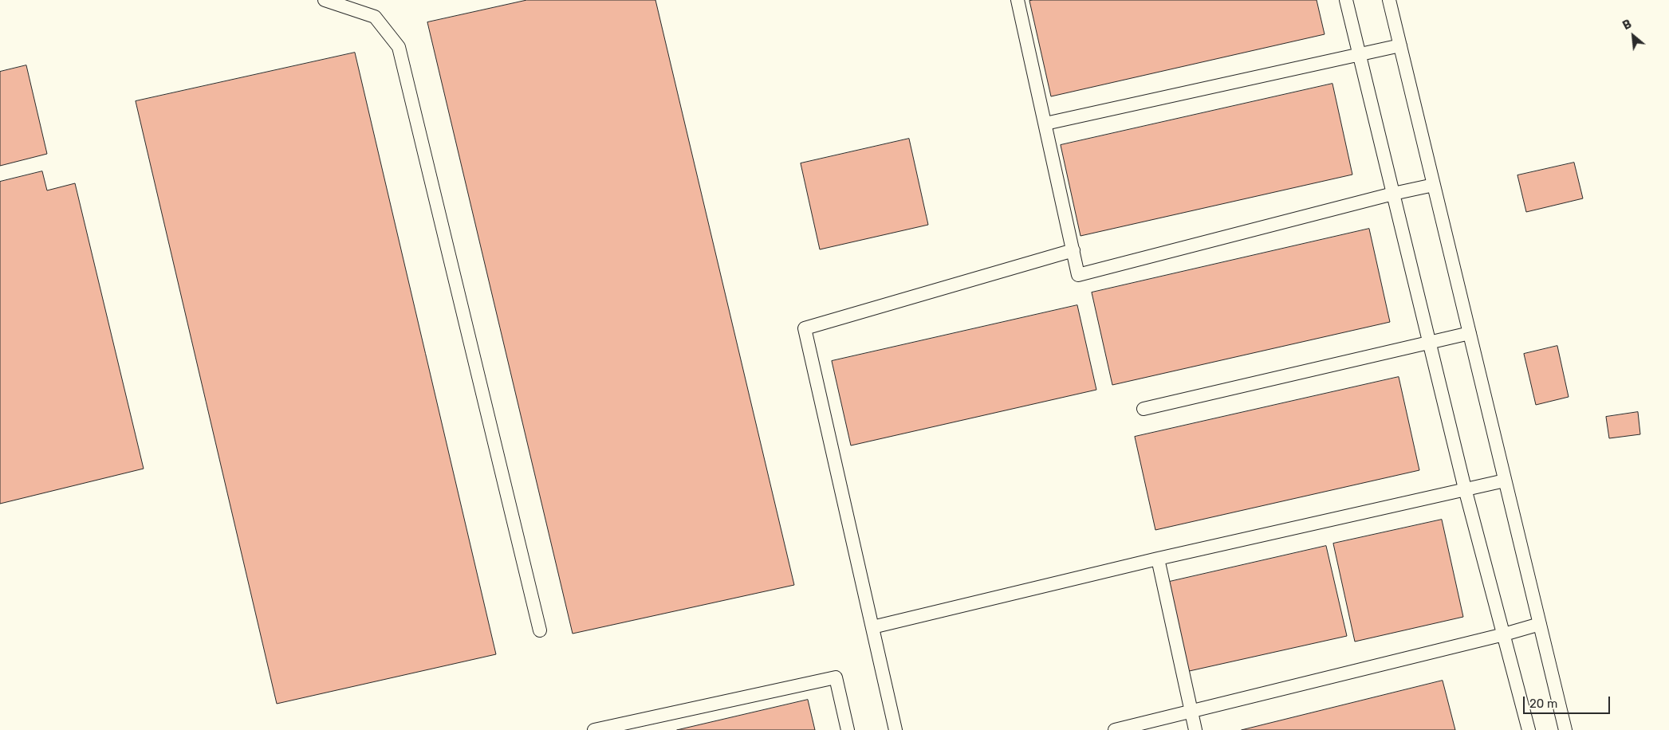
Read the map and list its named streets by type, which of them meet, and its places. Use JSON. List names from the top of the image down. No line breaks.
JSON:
{"scale_bar":"20 m","north":"top left"}
